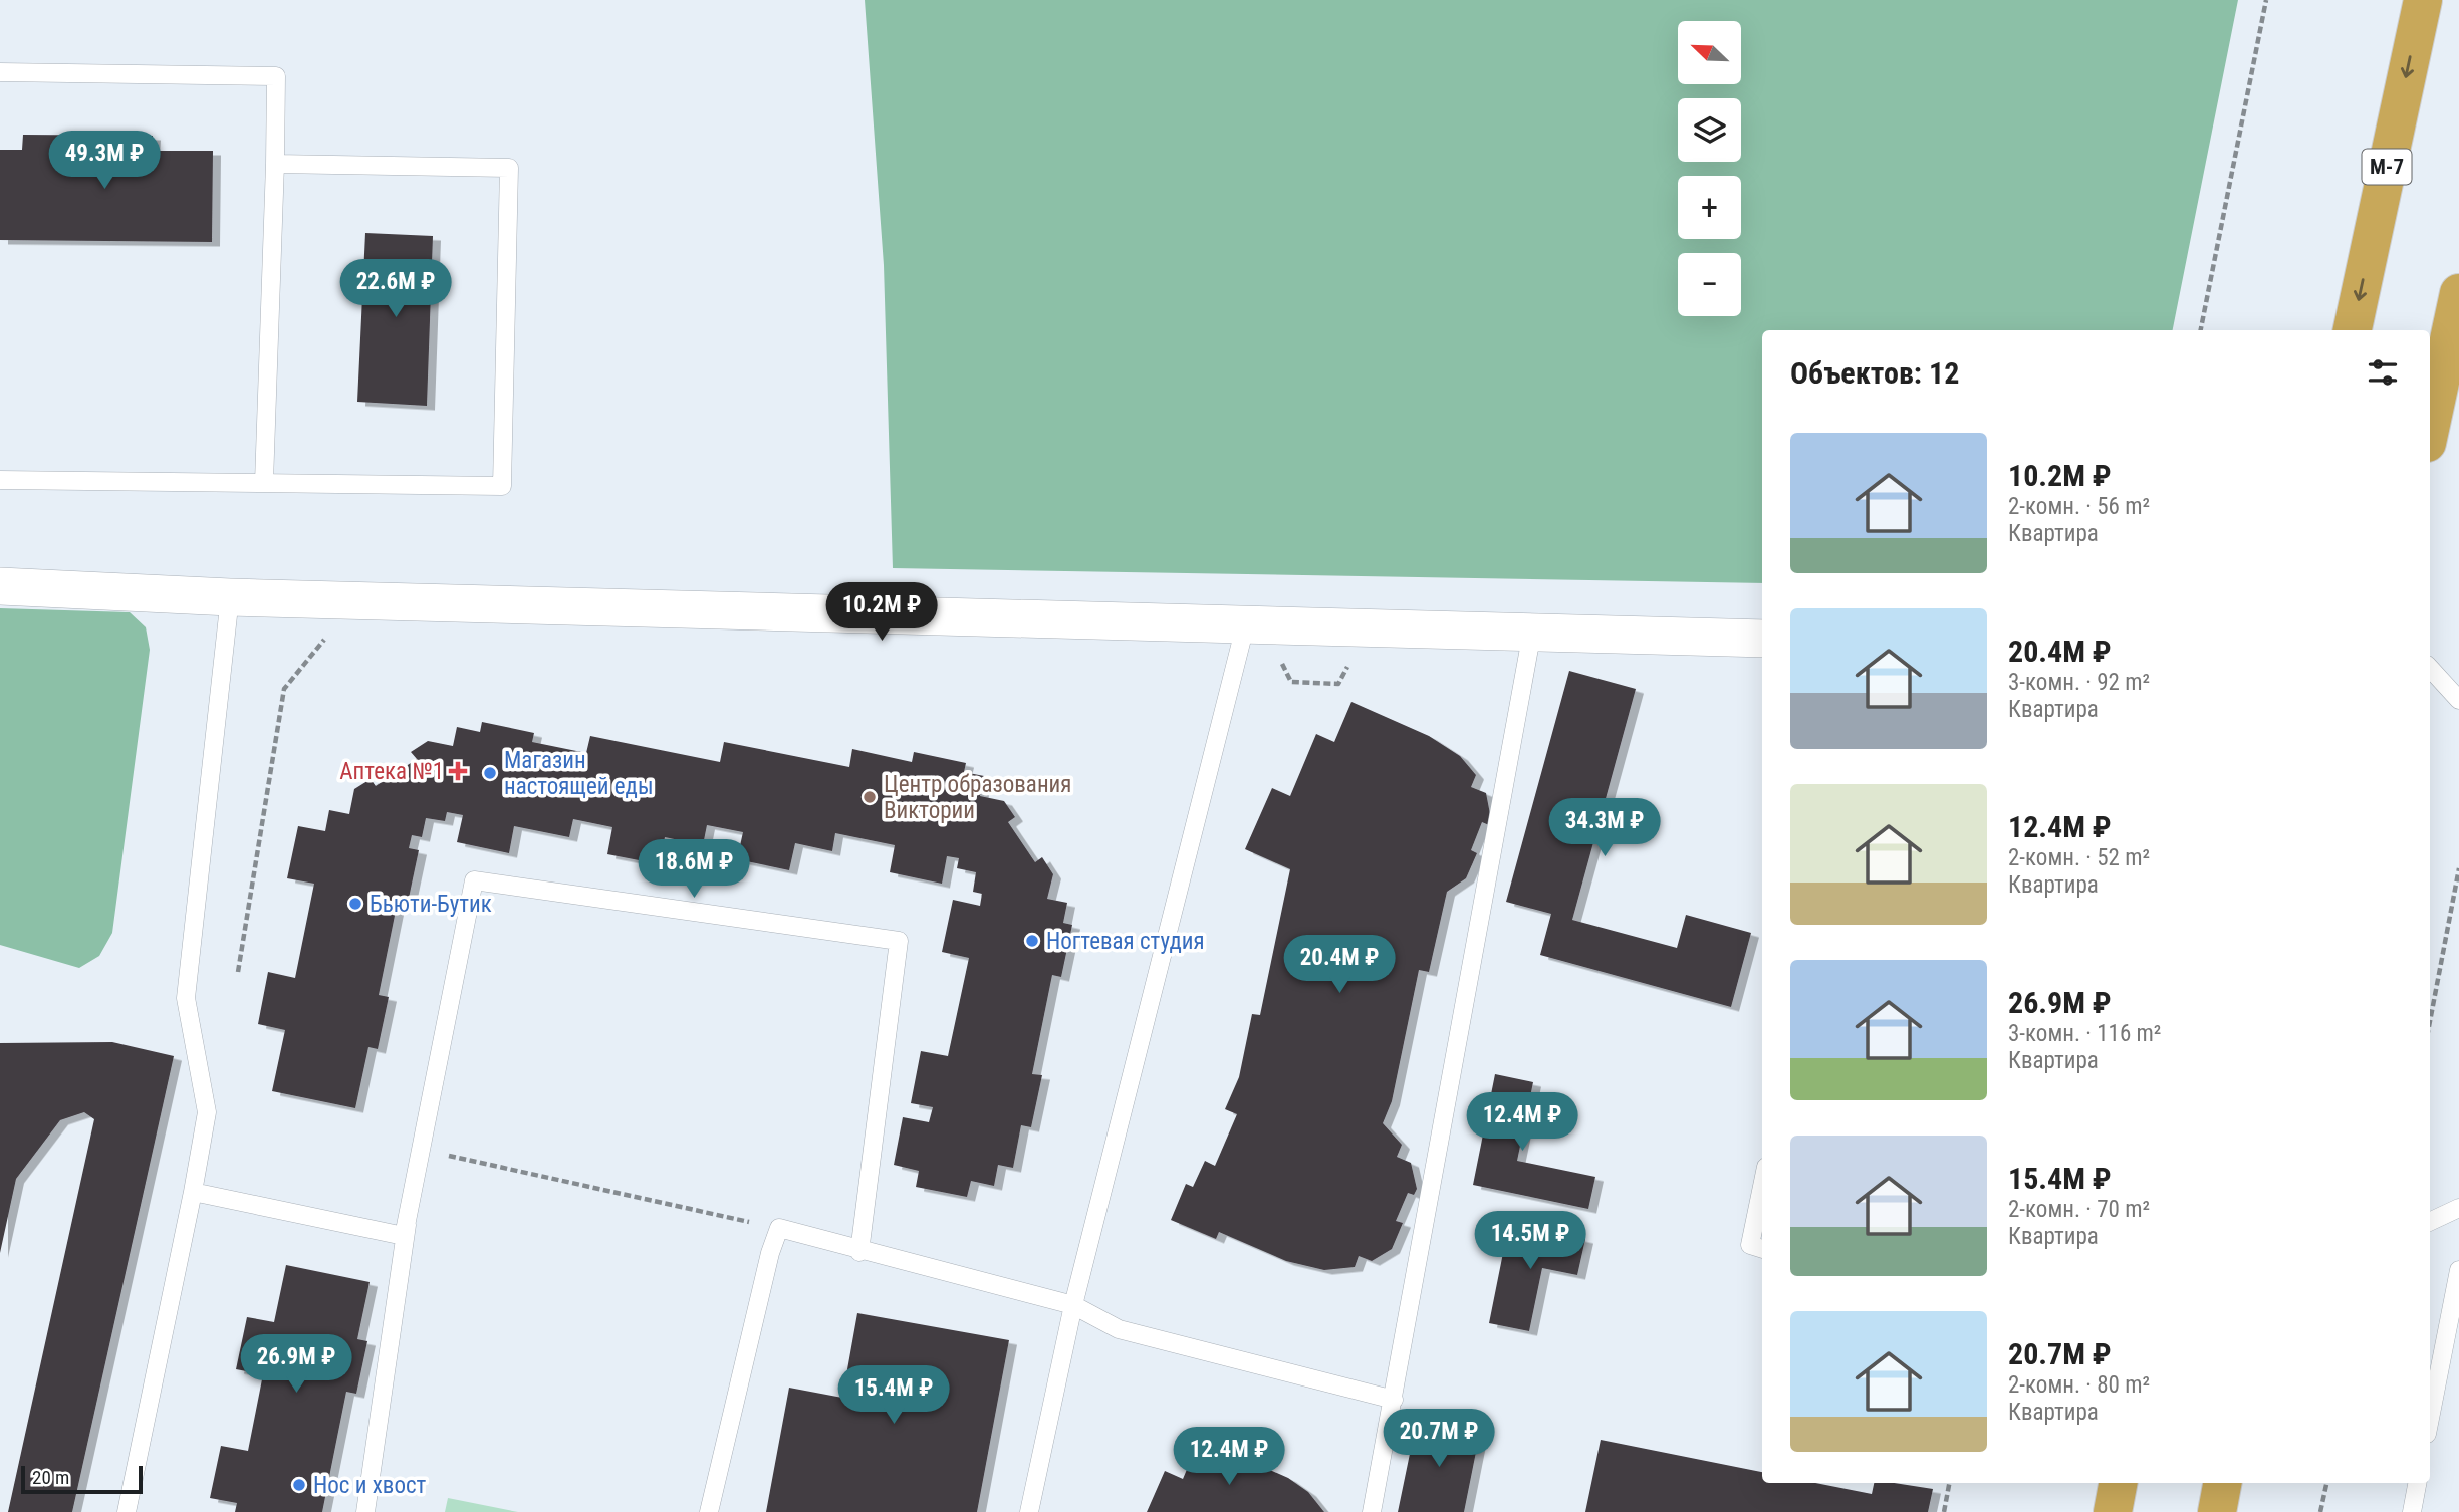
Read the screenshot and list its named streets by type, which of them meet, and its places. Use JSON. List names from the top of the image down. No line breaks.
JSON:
{"streets":{"highway":["М-7"]},"places":{"health":["Аптека №1"],"other":["Магазин настоящей еды","Центр образования Виктории","Бьюти-Бутик","Ногтевая студия","Нос и хвост"]},"scale_bar":"20 m","north":"top left","page":{"map_buttons":["+","−"],"price":["49.3M ₽","22.6M ₽","10.2M ₽","34.3M ₽","18.6M ₽","20.4M ₽","12.4M ₽","14.5M ₽","26.9M ₽","15.4M ₽","20.7M ₽","12.4M ₽"],"heading":"Объектов: 12","list":[{"name":"10.2M ₽","note":"2-комн. · 56 m² · Квартира"},{"name":"20.4M ₽","note":"3-комн. · 92 m² · Квартира"},{"name":"12.4M ₽","note":"2-комн. · 52 m² · Квартира"},{"name":"26.9M ₽","note":"3-комн. · 116 m² · Квартира"},{"name":"15.4M ₽","note":"2-комн. · 70 m² · Квартира"},{"name":"20.7M ₽","note":"2-комн. · 80 m² · Квартира"}],"scale":"20 m"}}
